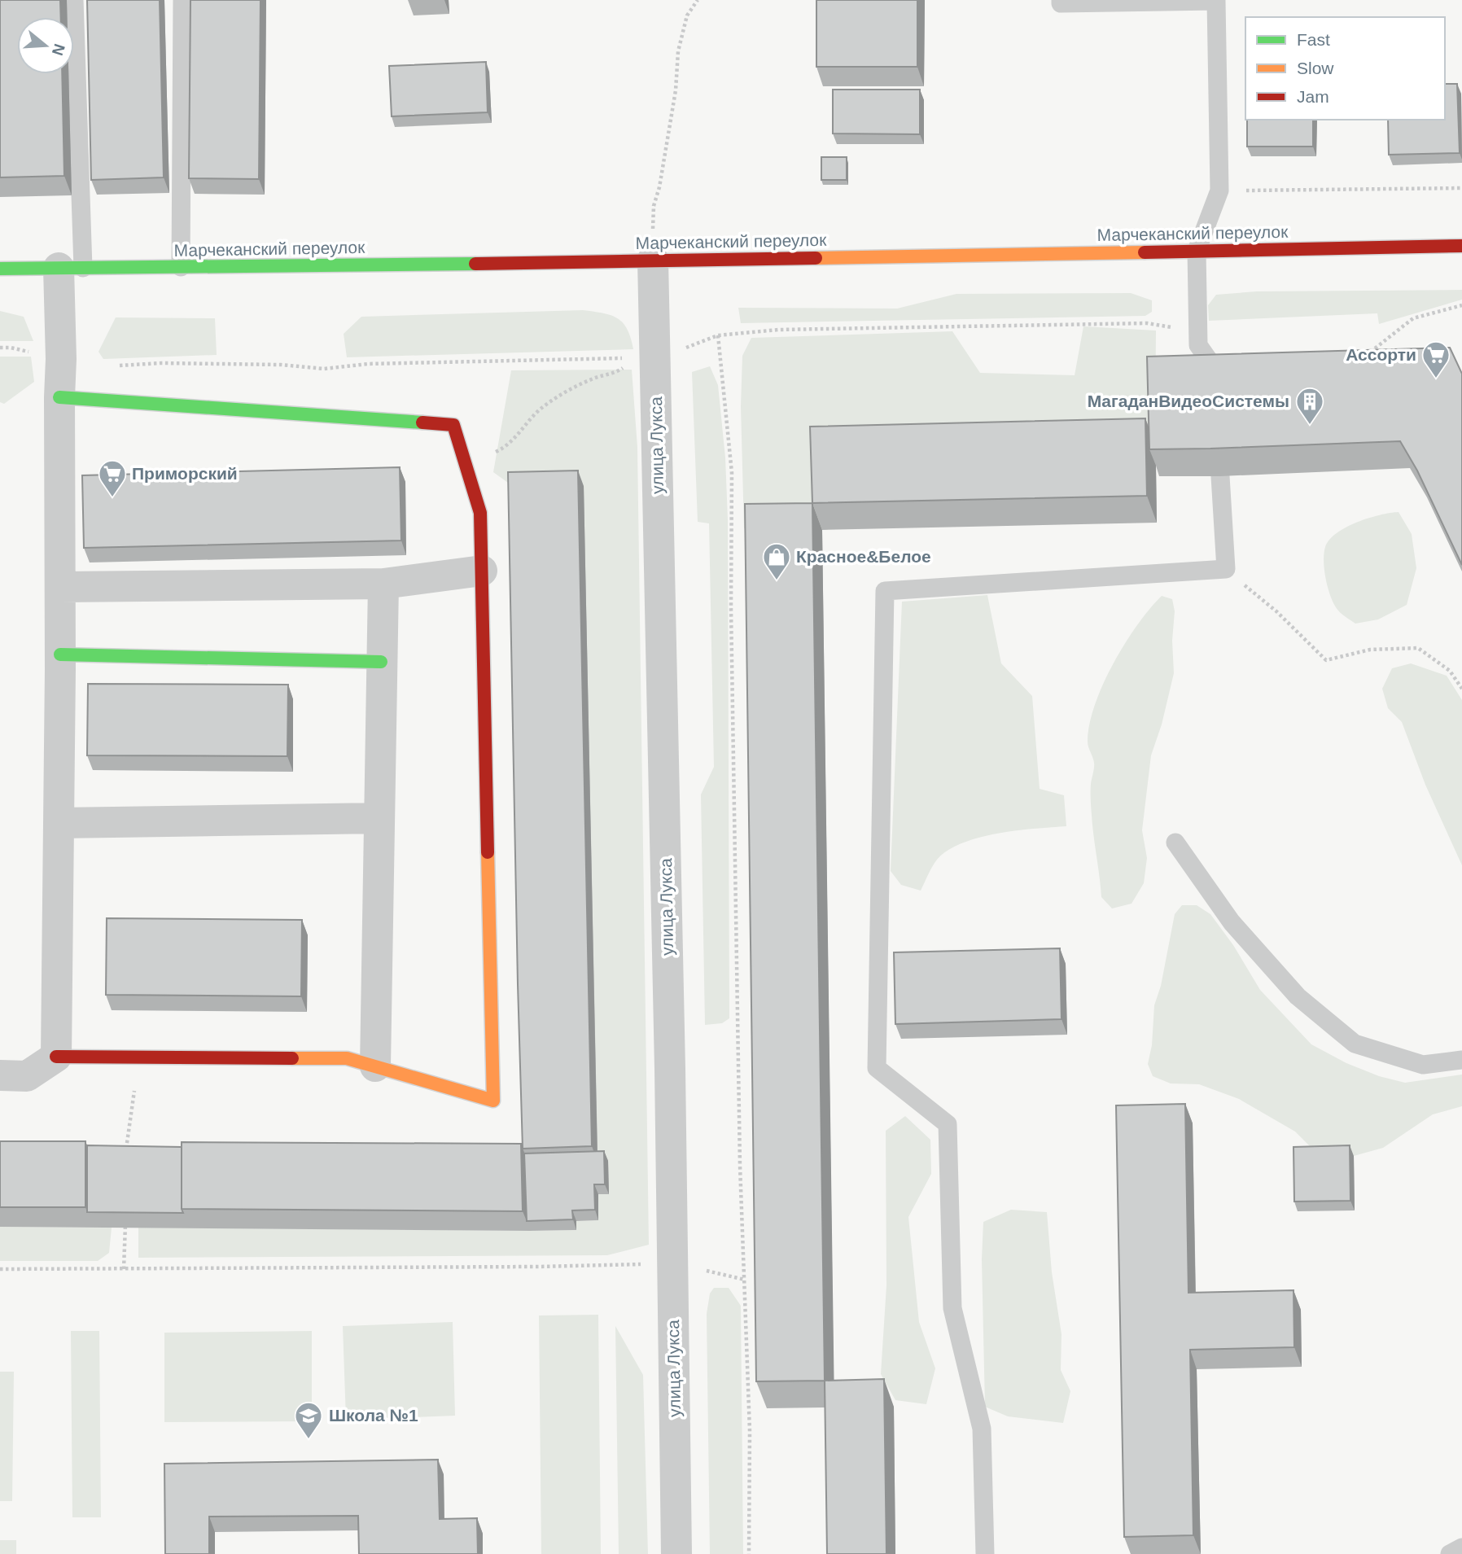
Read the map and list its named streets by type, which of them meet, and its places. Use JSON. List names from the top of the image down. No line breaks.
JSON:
{"streets":{"street":["Марчеканский переулок","улица Лукса"]},"crossings":[["Марчеканский переулок","улица Лукса"]],"places":{"supermarket":["Ассорти","Приморский"],"building":["МагаданВидеоСистемы"],"shop":["Красное&Белое"],"school or university":["Школа №1"]},"legend":["Fast","Slow","Jam"],"north":"right"}
